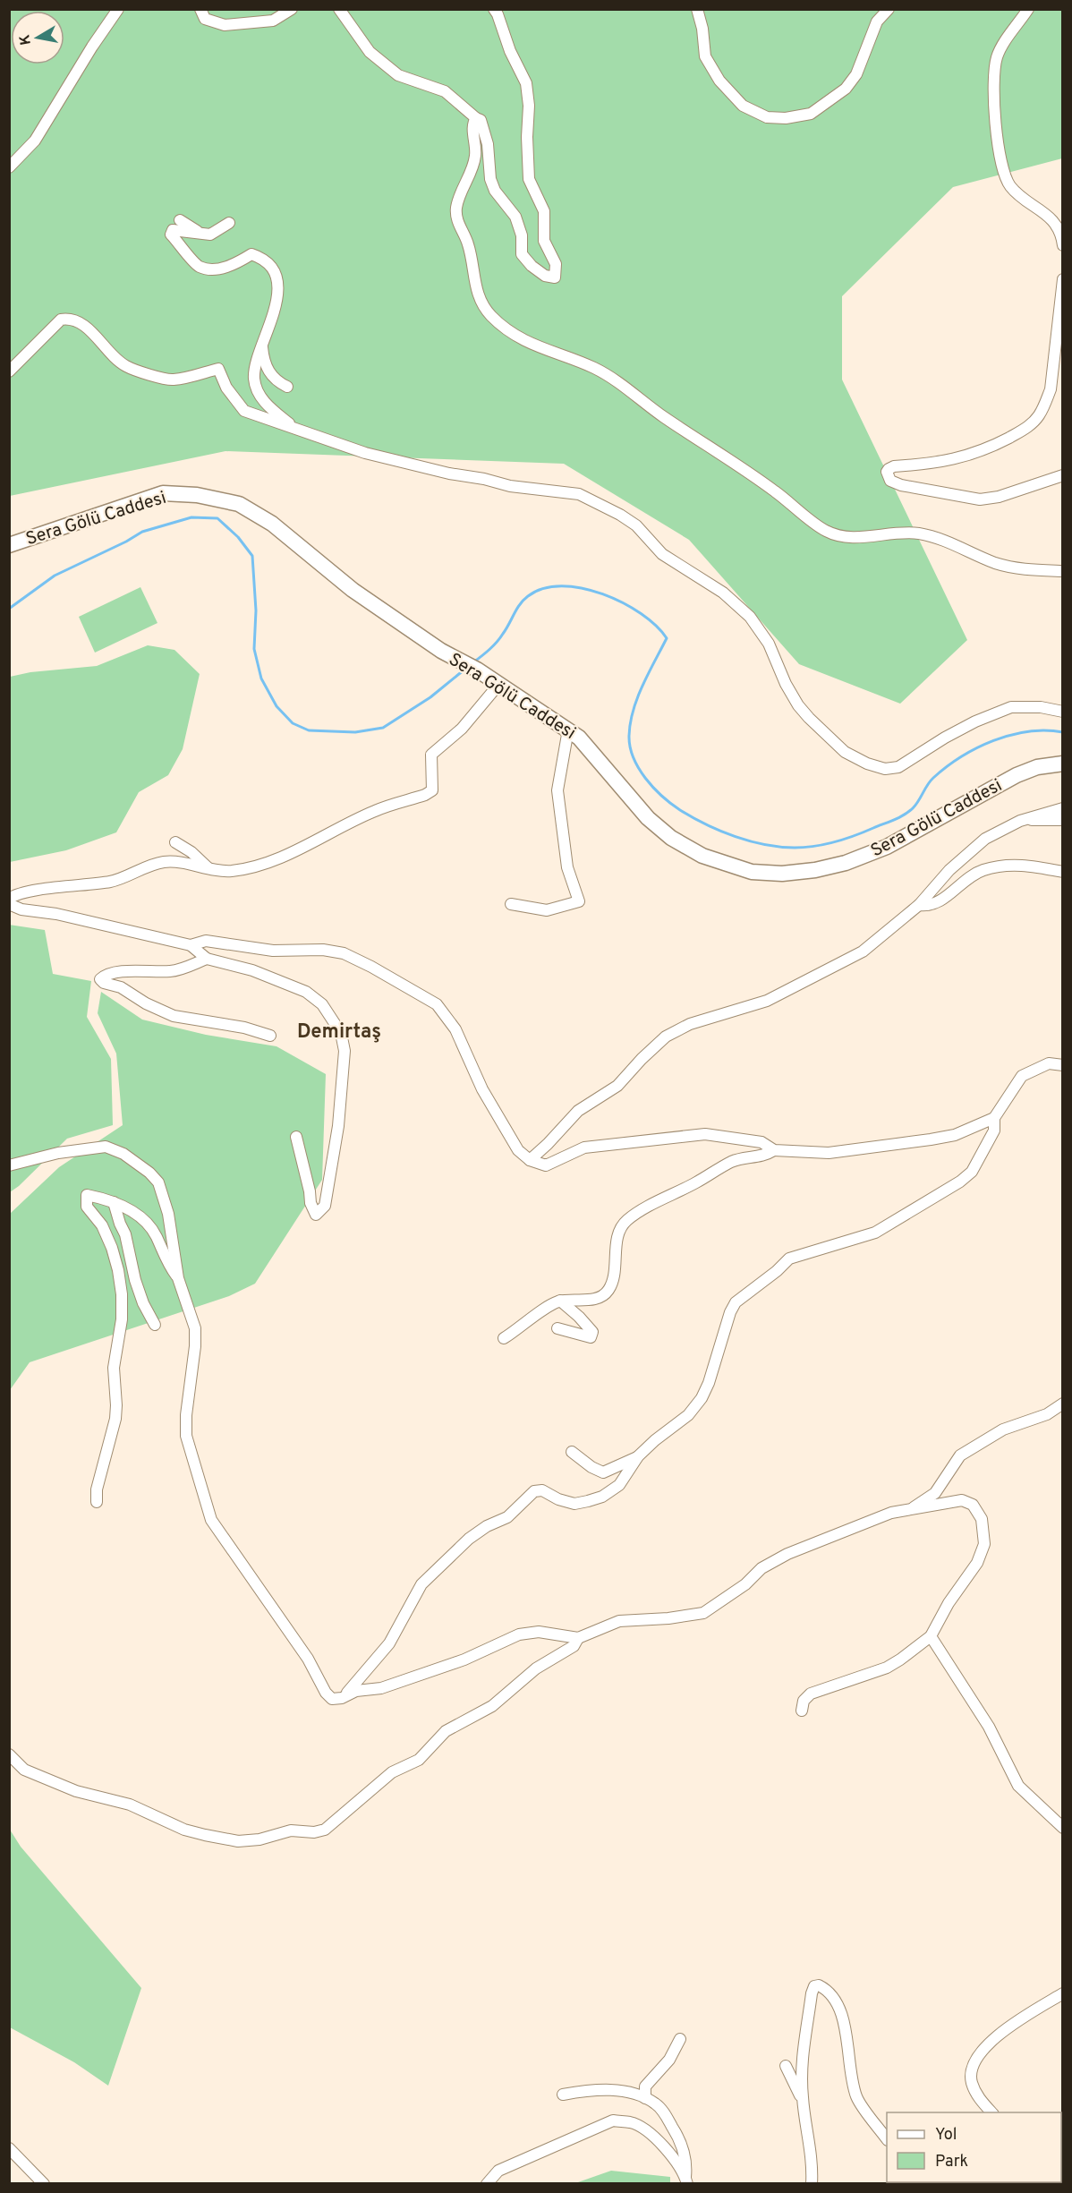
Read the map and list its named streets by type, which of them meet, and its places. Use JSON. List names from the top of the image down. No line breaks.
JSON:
{"streets":{"main road":["Sera Gölü Caddesi"]},"districts":["Demirtaş"],"legend":["Yol","Park"],"north":"left"}
